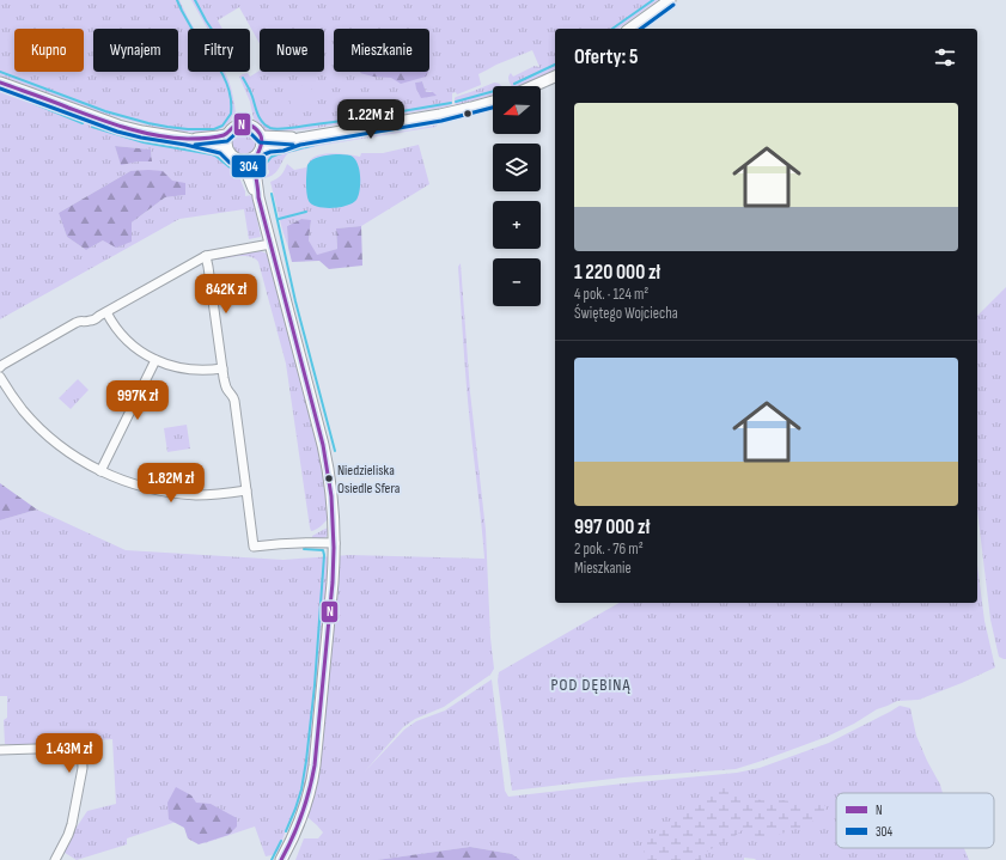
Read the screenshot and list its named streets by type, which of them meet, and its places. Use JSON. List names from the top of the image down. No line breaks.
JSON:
{"districts":["POD DĘBINĄ"],"places":["Niedzieliska Osiedle Sfera"],"lines":["transit line 304","transit line N"],"legend":["N","304"],"north":"left","page":{"chip":["Kupno","Wynajem","Filtry","Nowe","Mieszkanie"],"heading":"Oferty: 5","map_buttons":["+","−"],"list":[{"name":"1 220 000 zł","note":"4 pok. · 124 m² · Świętego Wojciecha"},{"name":"997 000 zł","note":"2 pok. · 76 m² · Mieszkanie"}],"price":["1.22M zł","842K zł","997K zł","1.82M zł","1.43M zł"]}}
